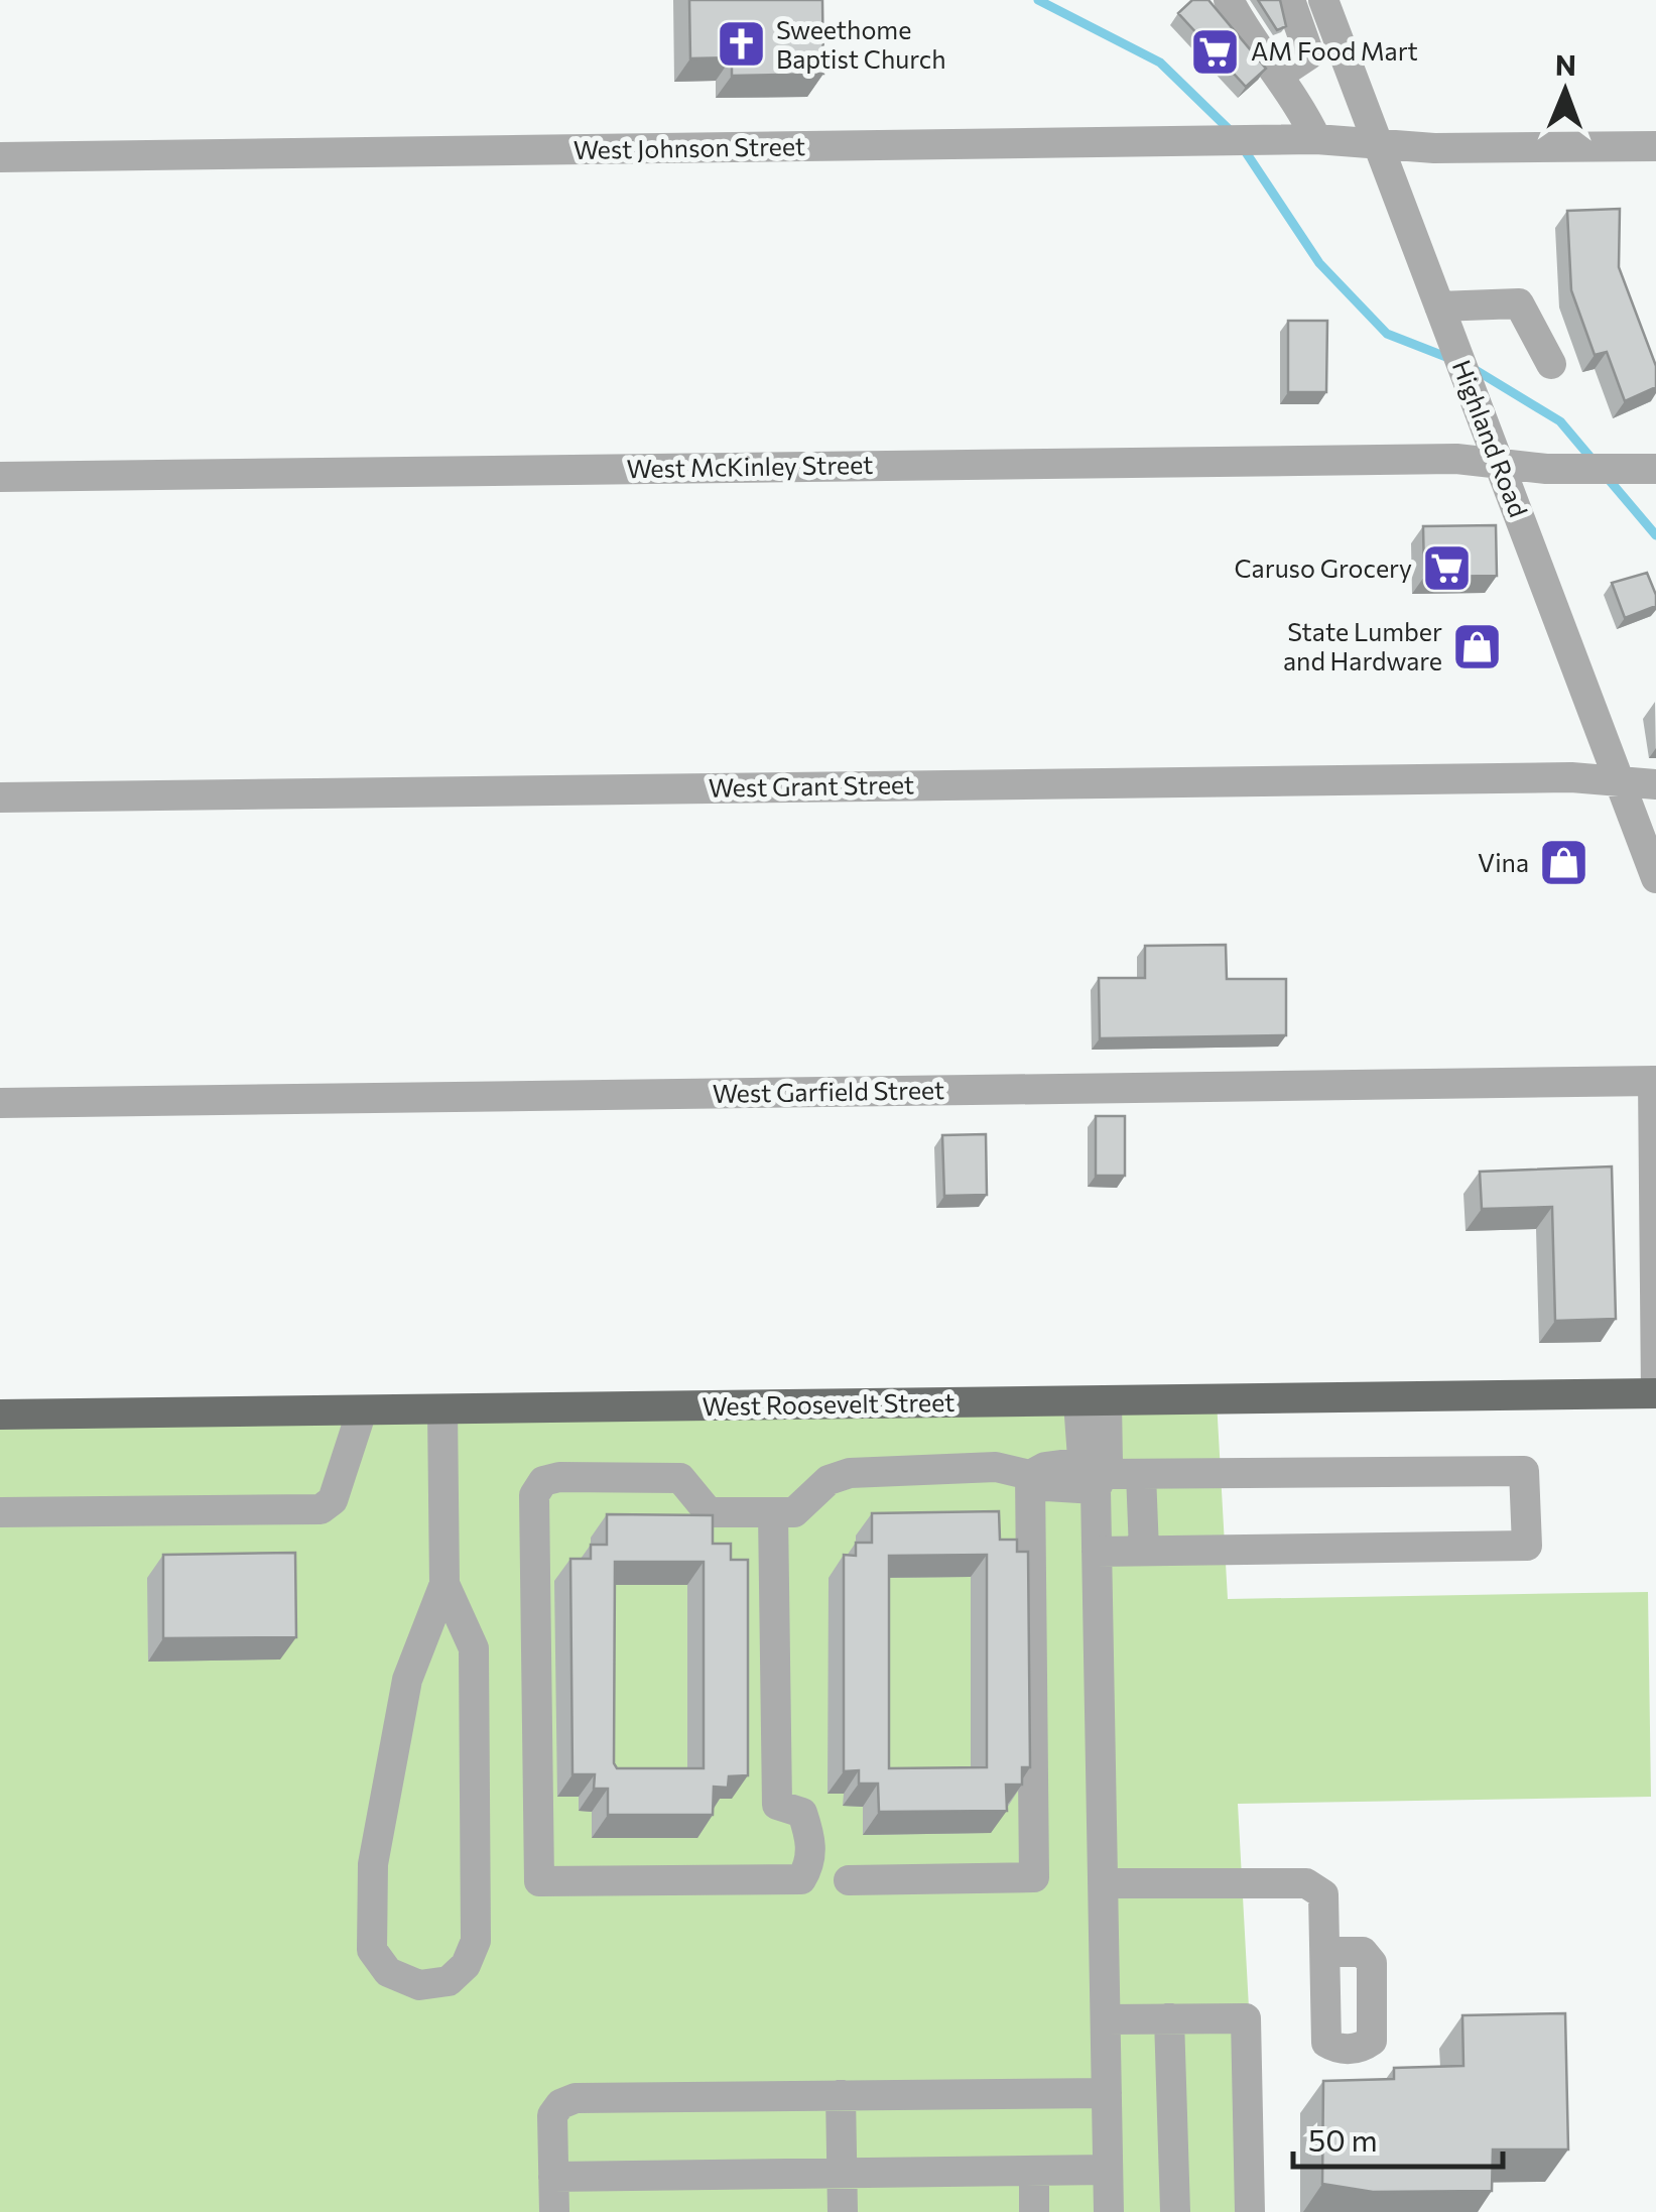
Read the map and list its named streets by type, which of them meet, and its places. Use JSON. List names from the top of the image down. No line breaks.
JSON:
{"streets":{"main road":["West Roosevelt Street"],"street":["West Johnson Street","Highland Road","West McKinley Street","West Grant Street","West Garfield Street"]},"crossings":[["West Johnson Street","Highland Road"],["Highland Road","West McKinley Street"],["Highland Road","West Grant Street"]],"places":{"church":["Sweethome Baptist Church"],"supermarket":["AM Food Mart","Caruso Grocery"],"shop":["State Lumber and Hardware","Vina"]},"scale_bar":"50 m","north":"top"}
